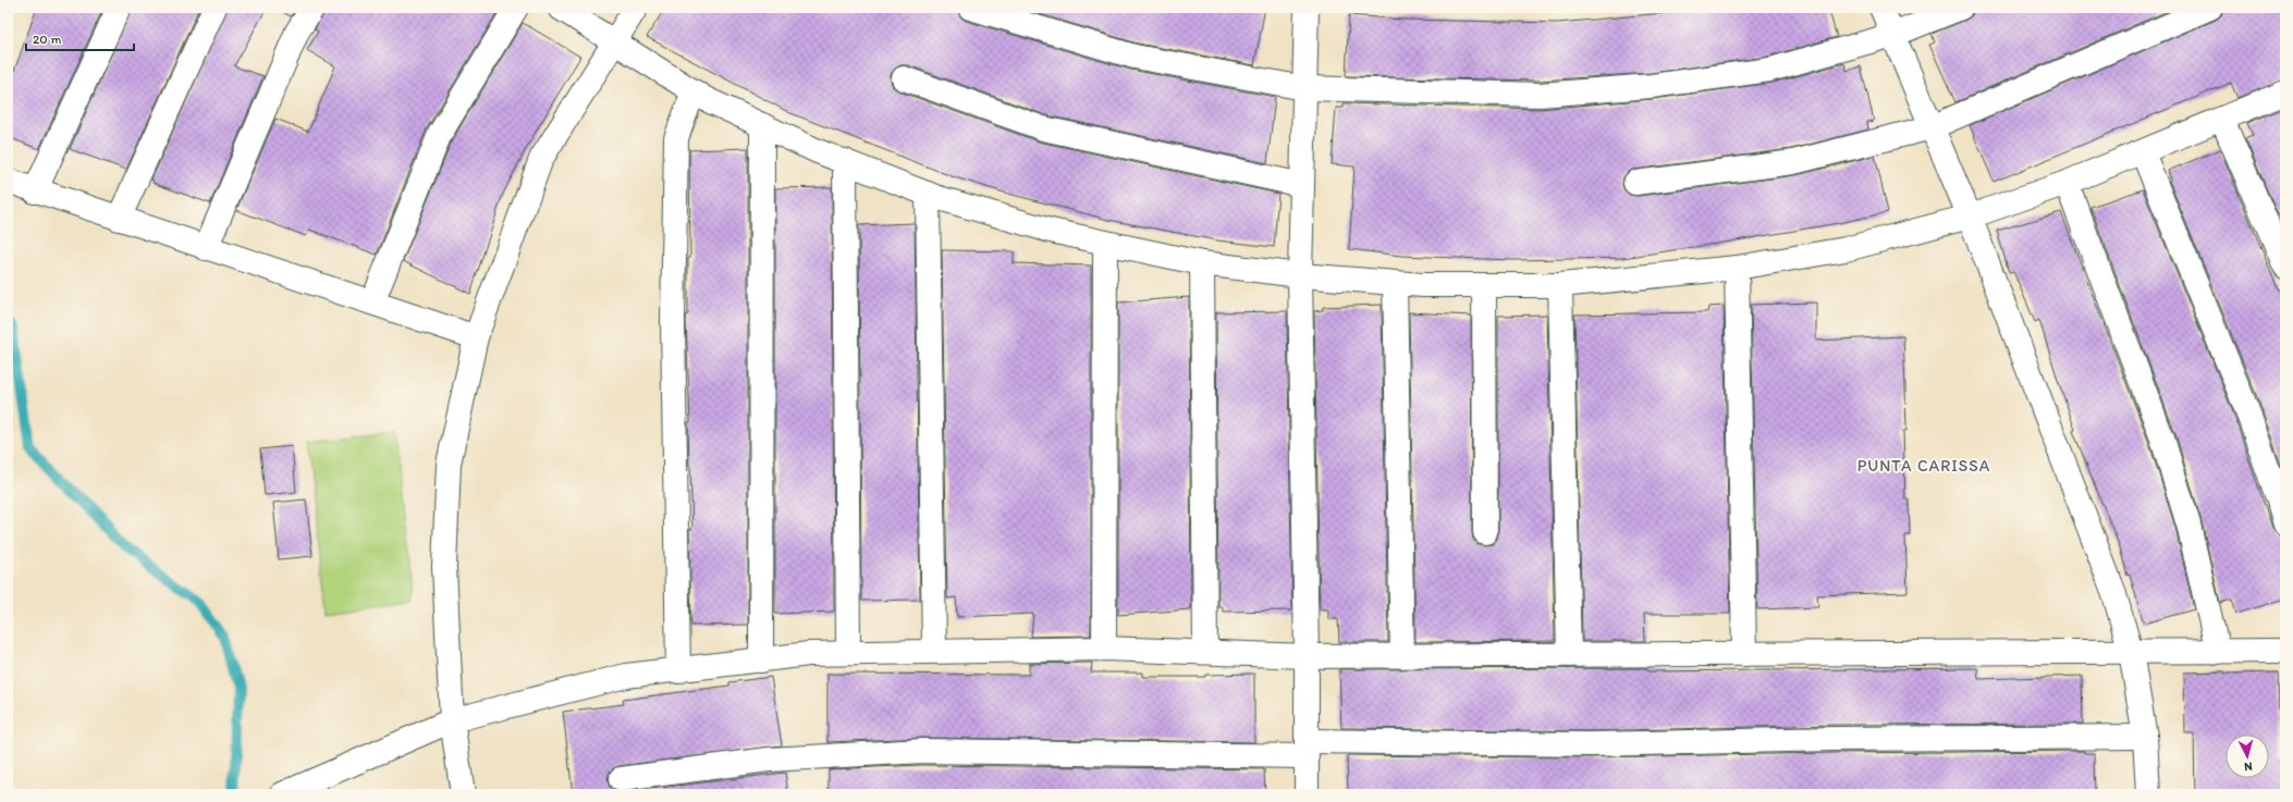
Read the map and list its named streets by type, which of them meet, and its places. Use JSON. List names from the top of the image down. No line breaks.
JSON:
{"districts":["PUNTA CARISSA"],"scale_bar":"20 m","north":"bottom"}
